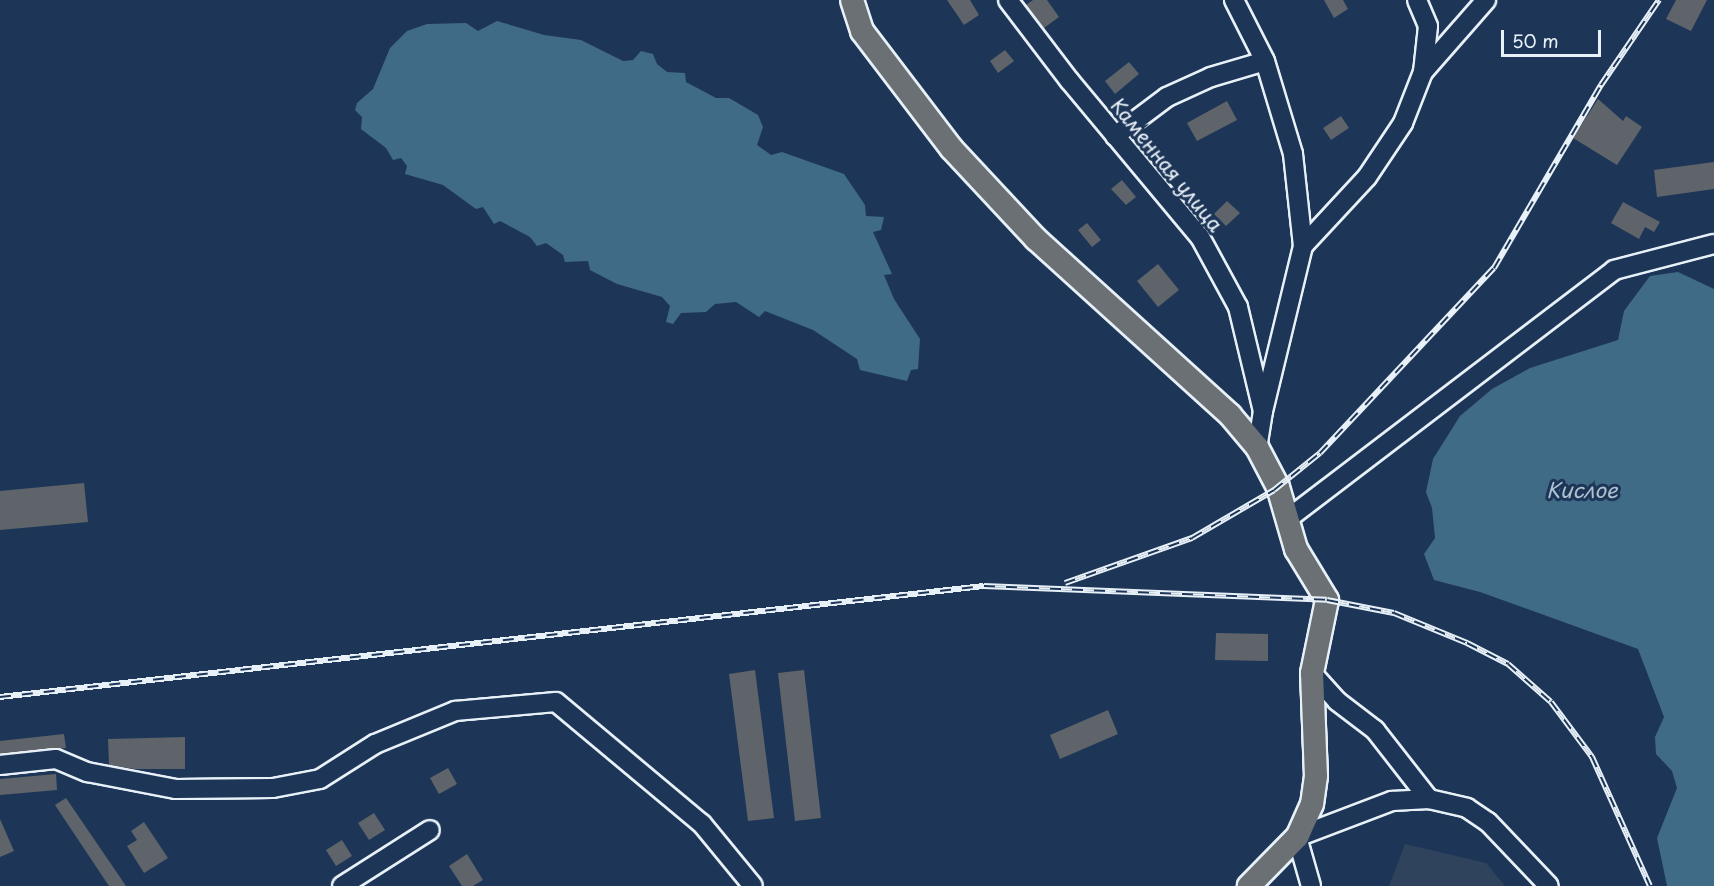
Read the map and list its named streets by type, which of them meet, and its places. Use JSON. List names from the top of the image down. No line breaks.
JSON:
{"streets":{"street":["Каменная улица"]},"water":["Кислое"],"scale_bar":"50 m"}
